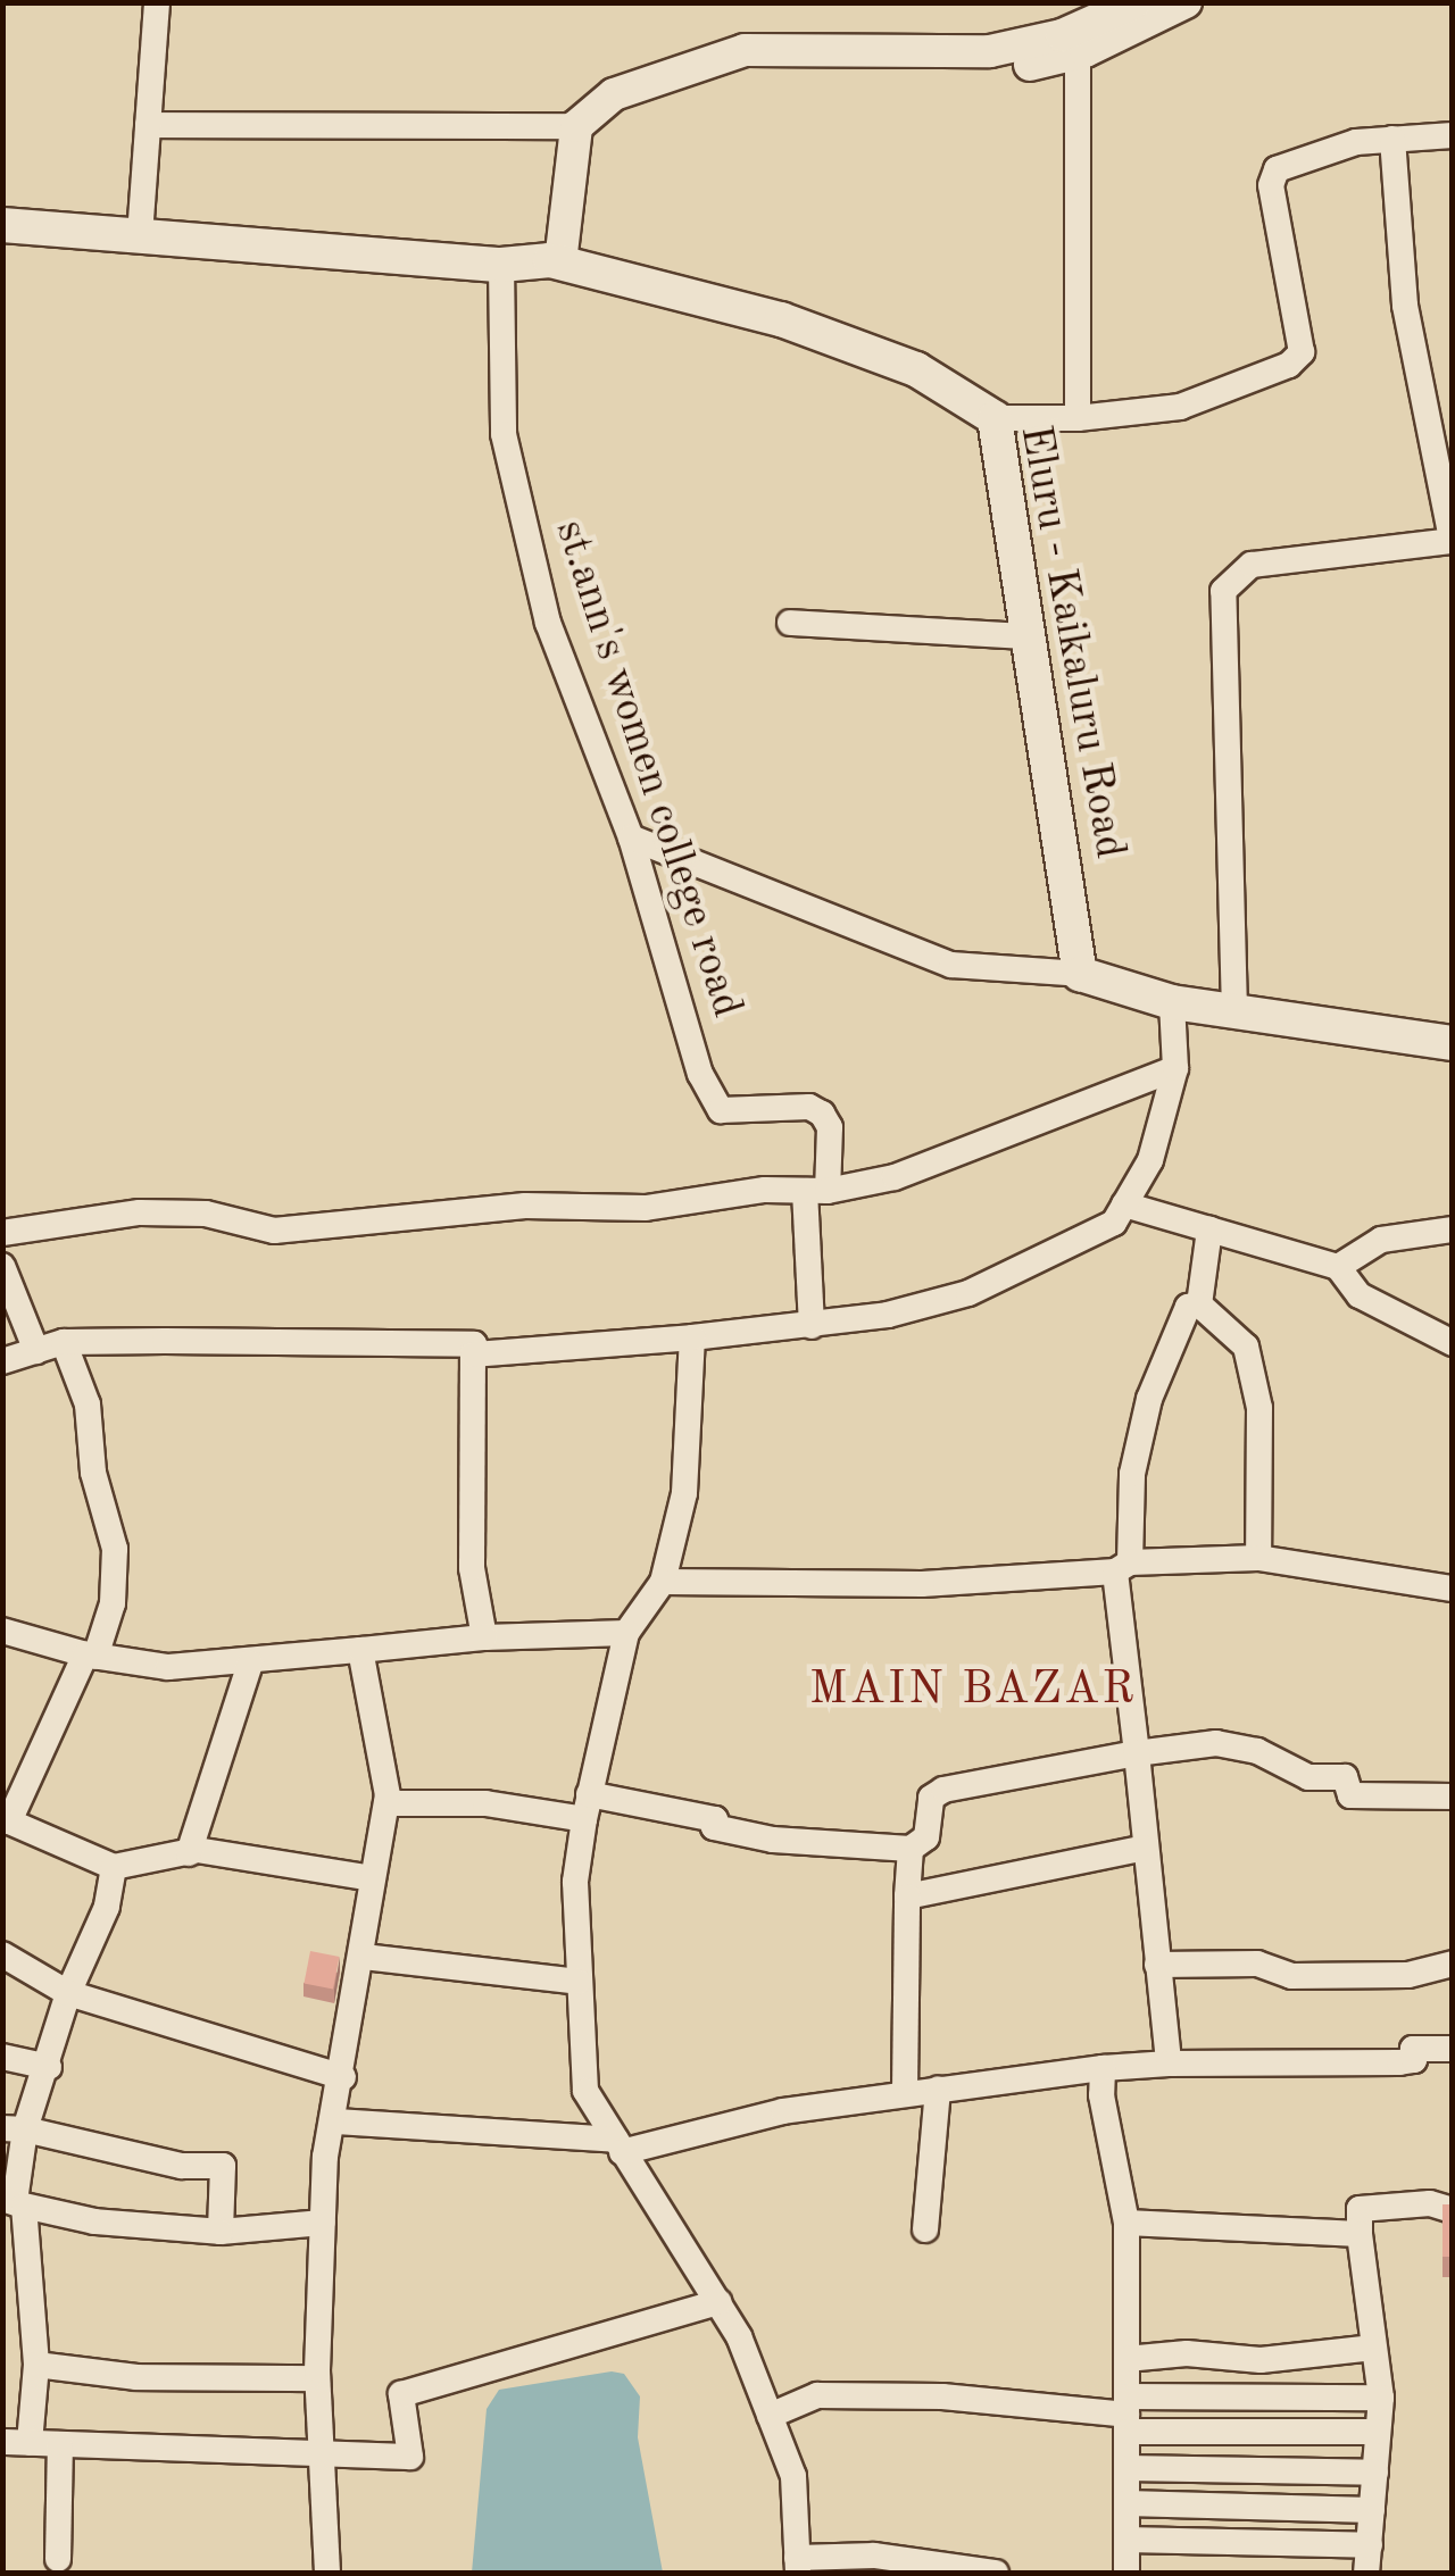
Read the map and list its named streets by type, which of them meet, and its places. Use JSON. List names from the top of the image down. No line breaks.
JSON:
{"streets":{"main road":["Eluru - Kaikaluru Road"],"street":["st.ann's women college road"]},"crossings":[["Eluru - Kaikaluru Road","st.ann's women college road"]],"districts":["MAIN BAZAR"]}
